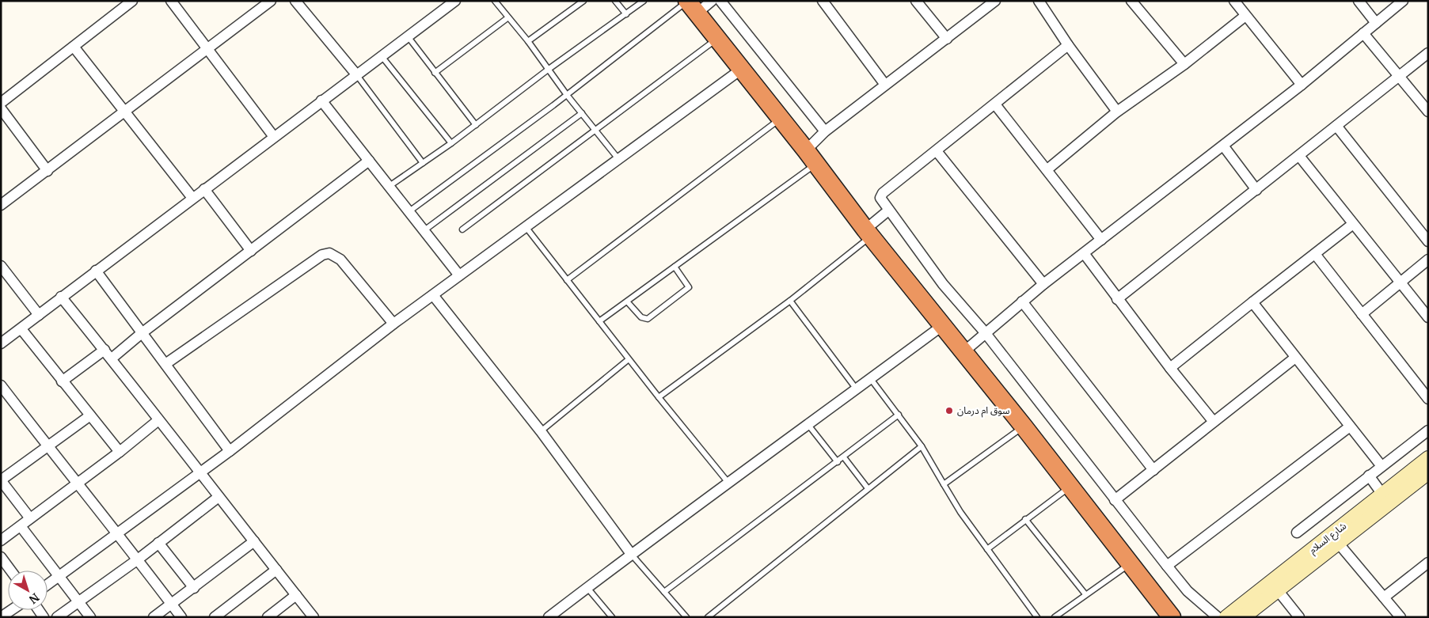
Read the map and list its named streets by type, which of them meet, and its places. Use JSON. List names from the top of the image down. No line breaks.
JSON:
{"streets":{"main road":["شارع السلام"]},"places":["سوق ام درمان"],"north":"bottom right"}
